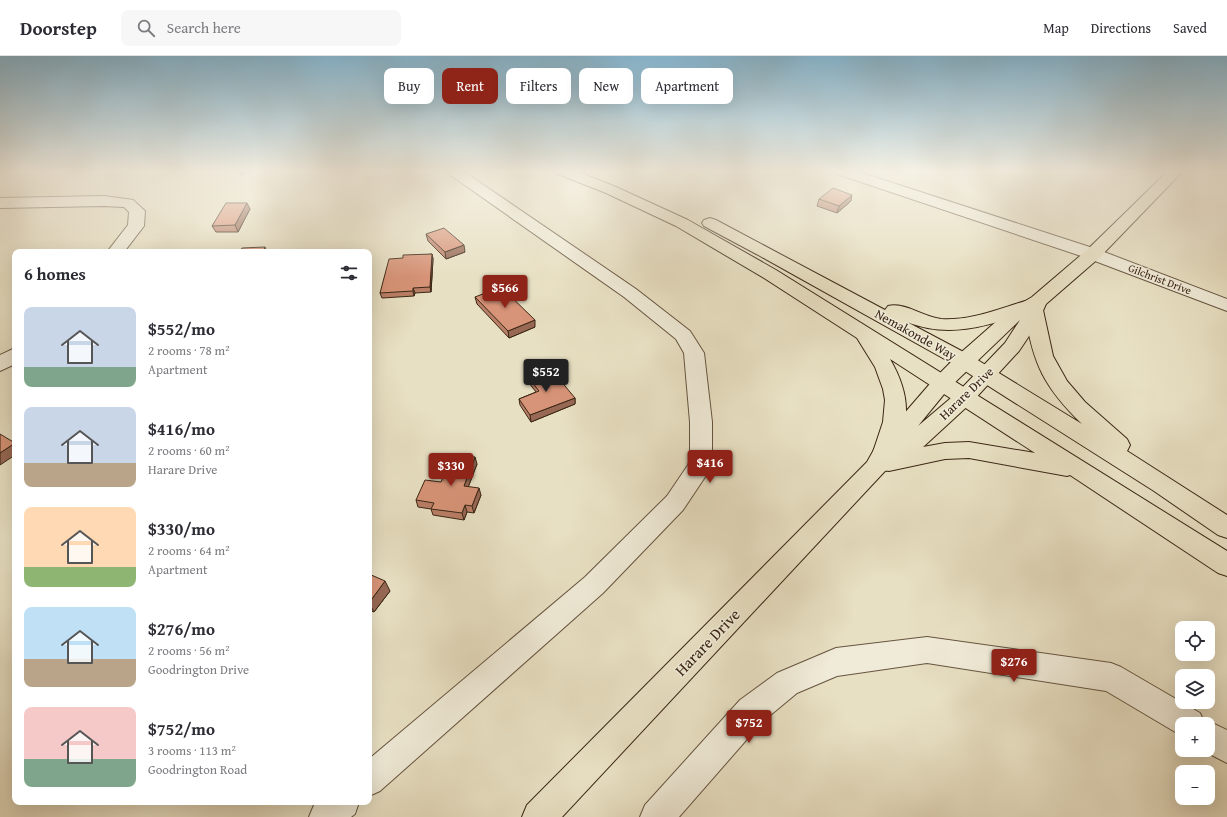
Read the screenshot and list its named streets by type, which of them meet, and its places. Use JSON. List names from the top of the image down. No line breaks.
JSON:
{"streets":{"main road":["Nemakonde Way","Harare Drive"],"street":["Gilchrist Drive"]},"crossings":[["Gilchrist Drive","Harare Drive"],["Nemakonde Way","Harare Drive"]],"page":{"header":"Doorstep","search":"Search here","nav":["Map","Directions","Saved"],"chip":["Buy","Rent","Filters","New","Apartment"],"heading":"6 homes","price":["$566","$552","$416","$330","$276","$752"],"list":[{"name":"$552/mo","note":"2 rooms · 78 m² · Apartment"},{"name":"$416/mo","note":"2 rooms · 60 m² · Harare Drive"},{"name":"$330/mo","note":"2 rooms · 64 m² · Apartment"},{"name":"$276/mo","note":"2 rooms · 56 m² · Goodrington Drive"},{"name":"$752/mo","note":"3 rooms · 113 m² · Goodrington Road"}],"map_buttons":["+","−"]}}
